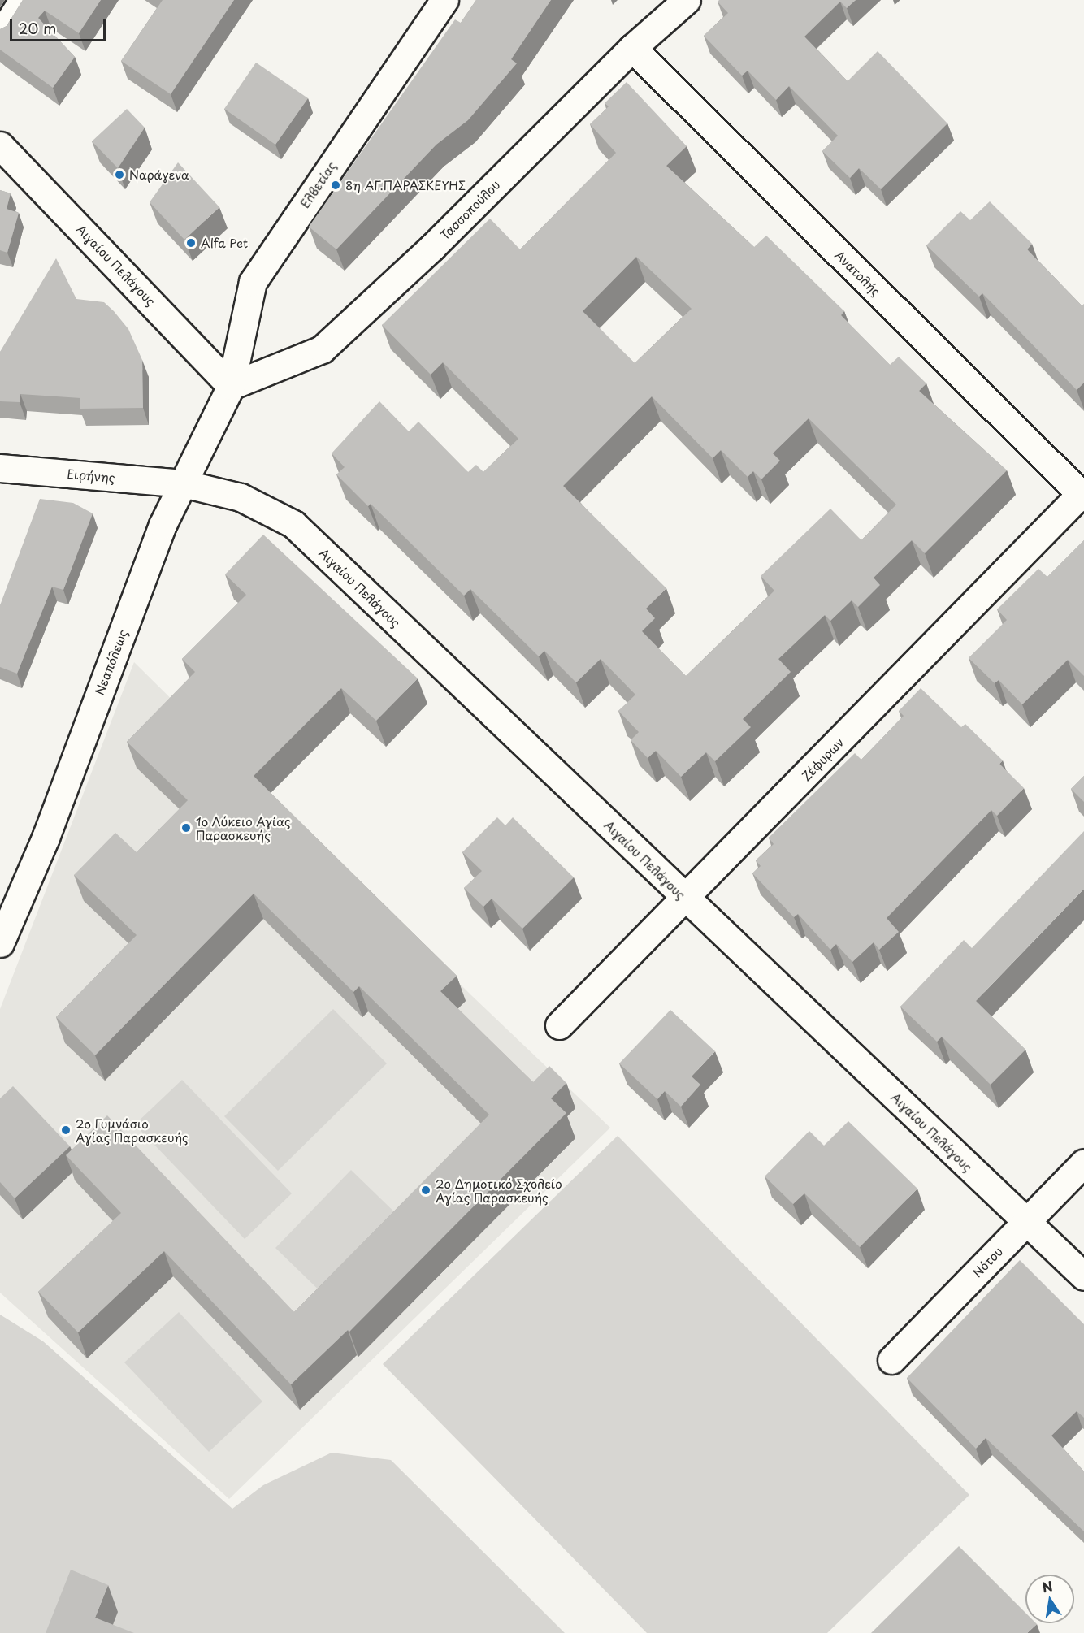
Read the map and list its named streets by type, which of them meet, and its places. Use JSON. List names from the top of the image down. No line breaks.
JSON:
{"streets":{"street":["Ελβετίας","Τασσοπούλου","Αιγαίου Πελάγους","Ανατολής","Ειρήνης","Νεαπόλεως","Ζέφυρων","Νότου"]},"crossings":[["Ελβετίας","Τασσοπούλου"],["Ελβετίας","Αιγαίου Πελάγους"],["Ελβετίας","Νεαπόλεως"],["Τασσοπούλου","Αιγαίου Πελάγους"],["Τασσοπούλου","Ανατολής"],["Τασσοπούλου","Νεαπόλεως"],["Αιγαίου Πελάγους","Ειρήνης"],["Αιγαίου Πελάγους","Νεαπόλεως"],["Αιγαίου Πελάγους","Ζέφυρων"],["Αιγαίου Πελάγους","Νότου"],["Ανατολής","Ζέφυρων"],["Ειρήνης","Νεαπόλεως"]],"places":["Ναράγενα","8η ΑΓ.ΠΑΡΑΣΚΕΥΗΣ","Alfa Pet","1ο Λύκειο Αγίας Παρασκευής","2ο Γυμνάσιο Αγίας Παρασκευής","2ο Δημοτικό Σχολείο Αγίας Παρασκευής"],"scale_bar":"20 m","north":"top"}
